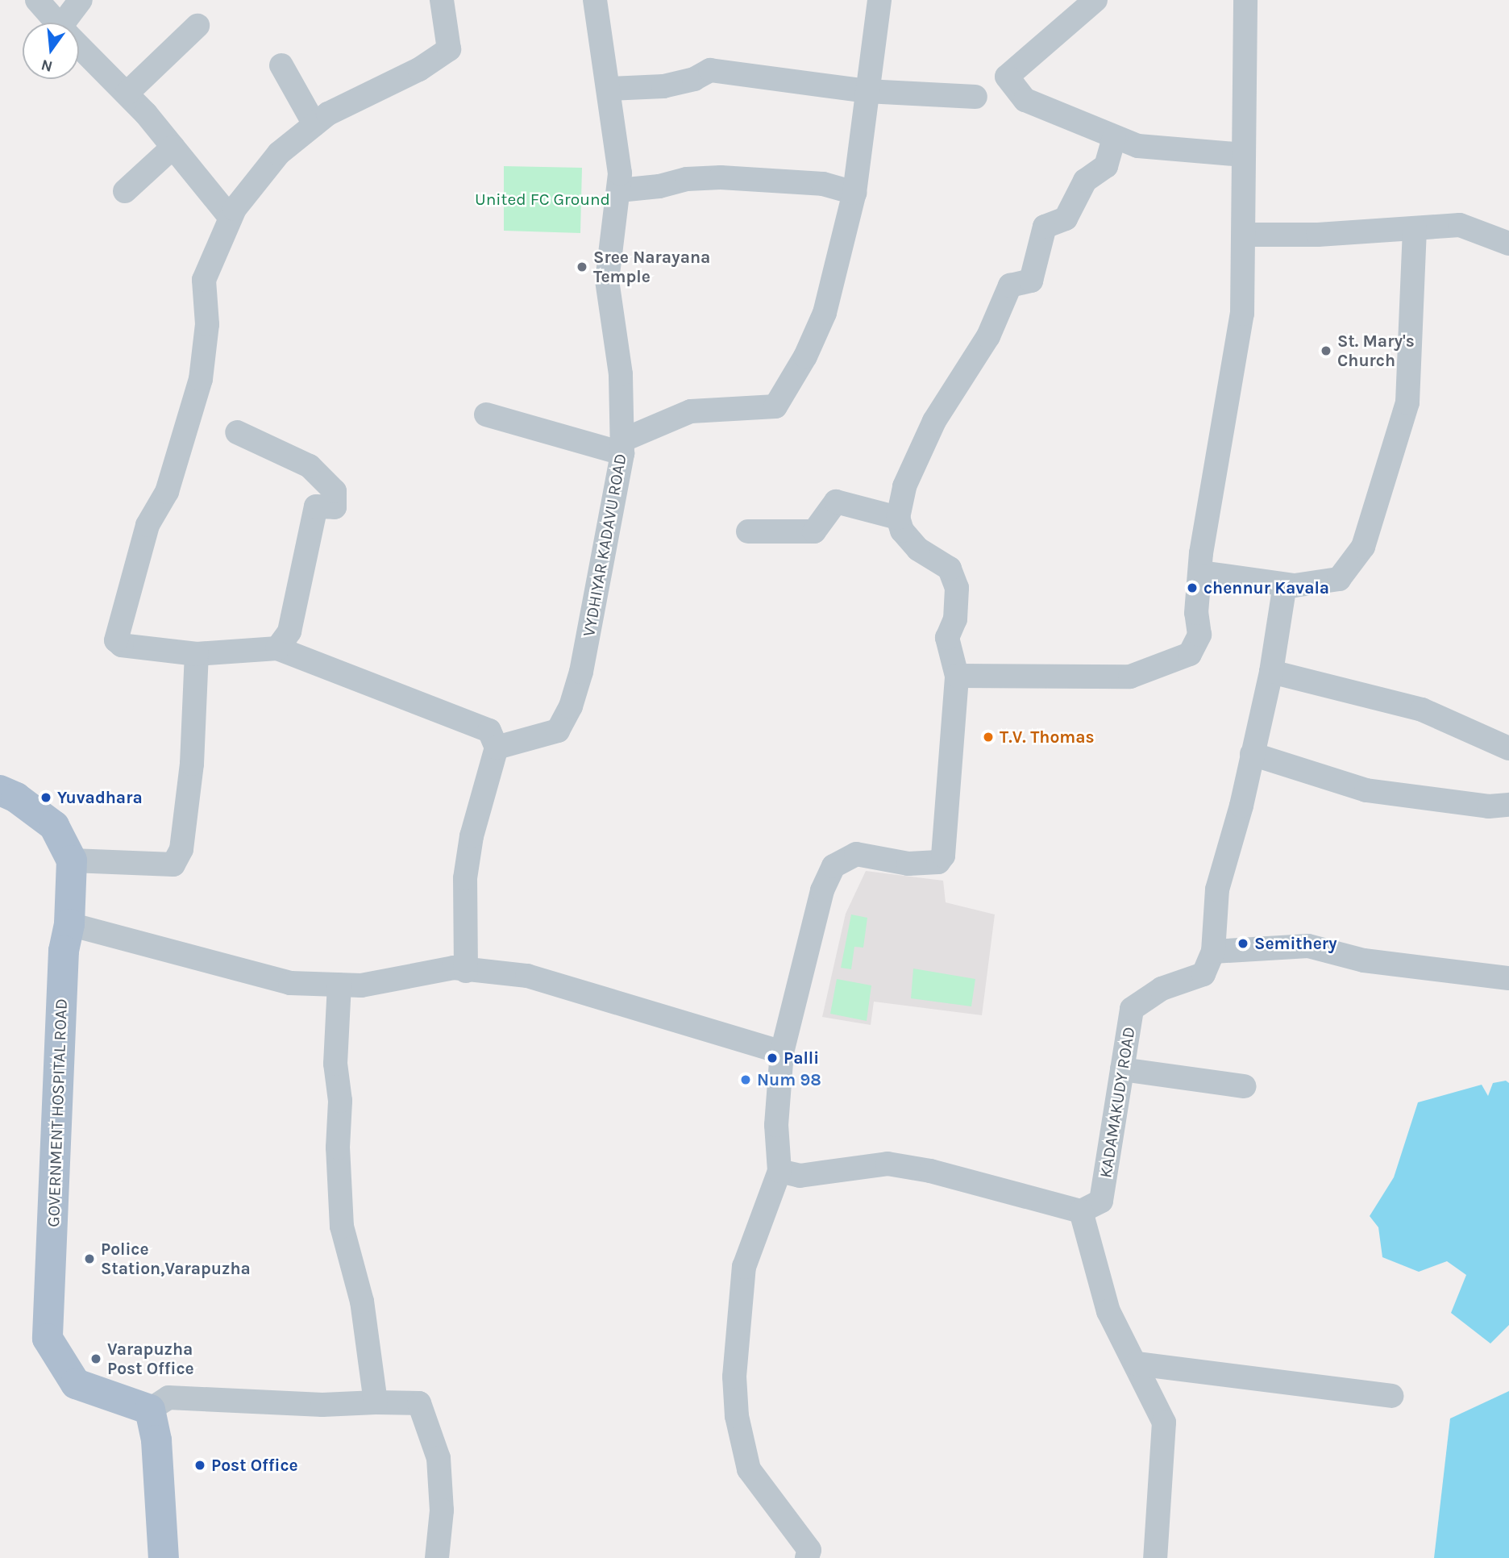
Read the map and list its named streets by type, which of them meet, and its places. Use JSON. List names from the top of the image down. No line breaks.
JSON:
{"streets":{"main road":["GOVERNMENT HOSPITAL ROAD"],"street":["VYDHIYAR KADAVU ROAD","KADAMAKUDY ROAD"]},"parks":["United FC Ground"],"places":["Sree Narayana Temple","St. Mary's Church","chennur Kavala","T.V. Thomas","Yuvadhara","Semithery","Palli","Num 98","Police Station,Varapuzha","Varapuzha Post Office","Post Office"],"north":"bottom"}
